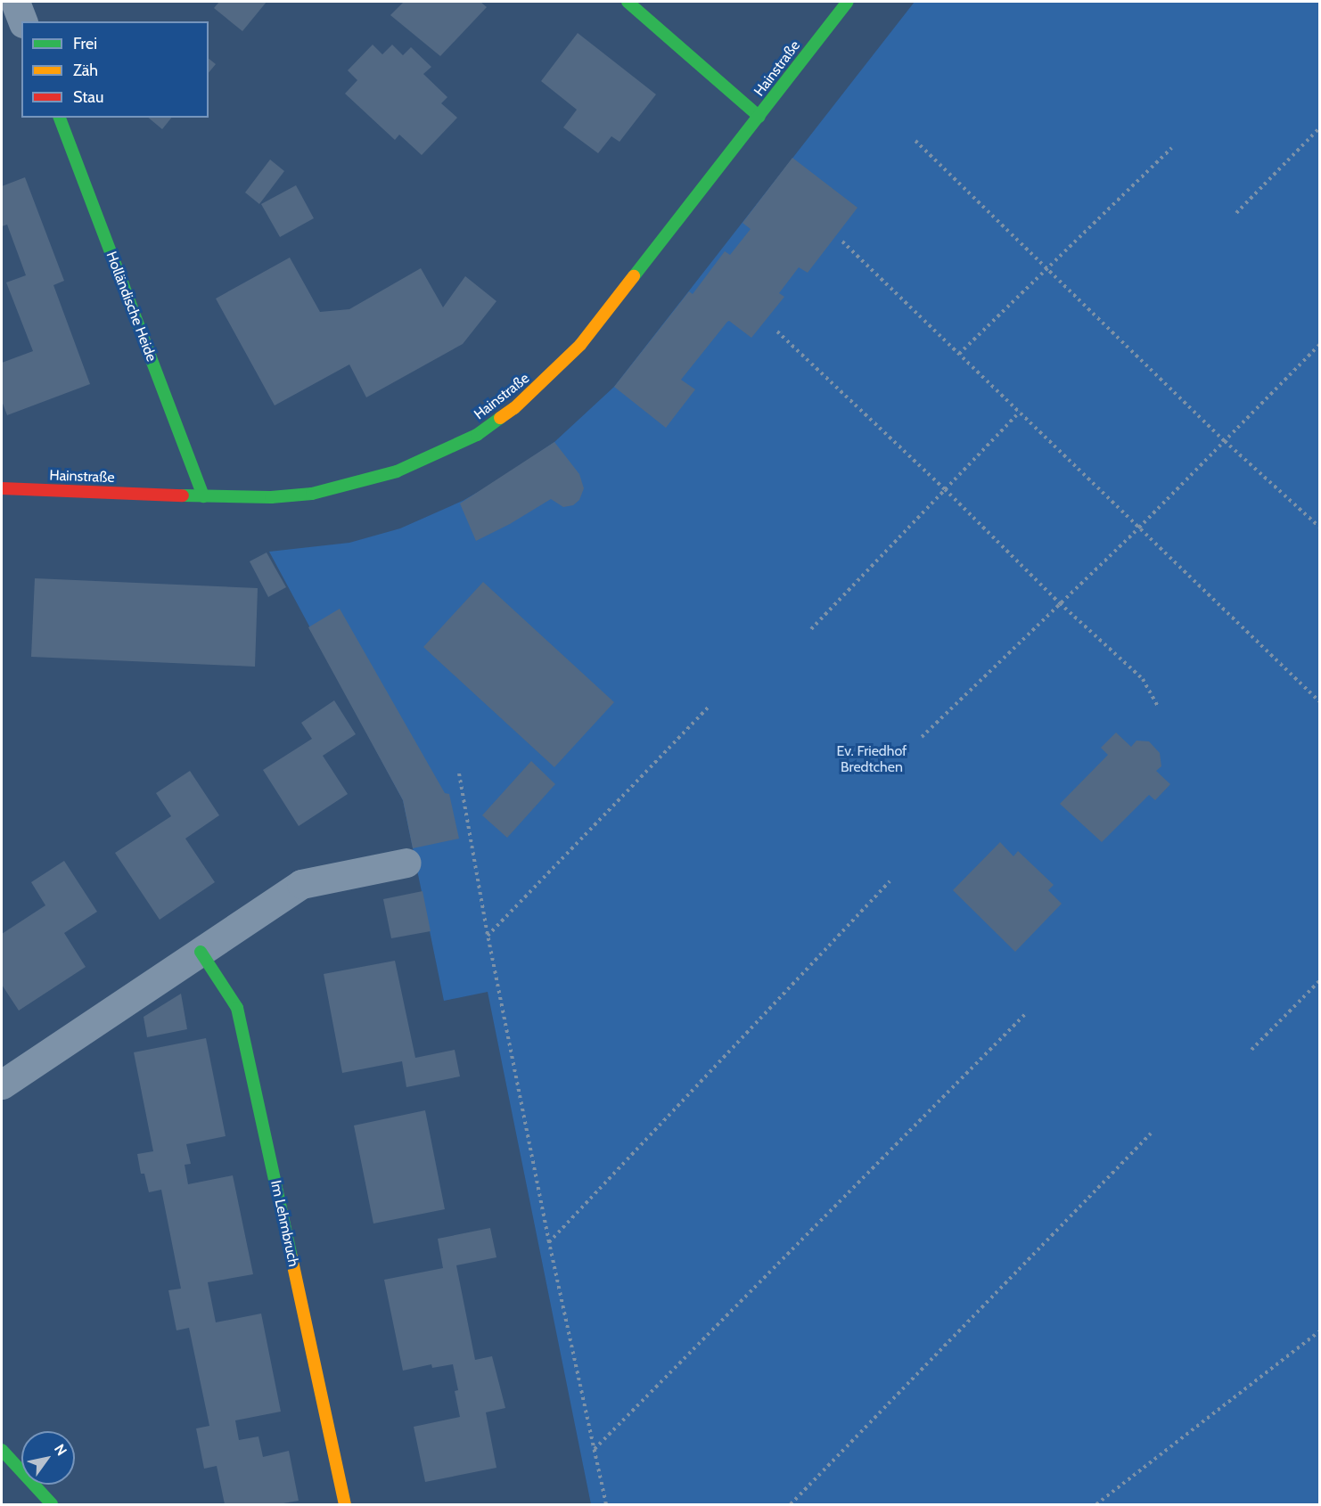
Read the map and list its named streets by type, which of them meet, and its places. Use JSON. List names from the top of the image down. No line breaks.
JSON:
{"streets":{"street":["Hainstraße","Holländische Heide","Im Lehmbruch"]},"crossings":[["Hainstraße","Holländische Heide"]],"parks":["Ev. Friedhof Bredtchen"],"legend":["Frei","Zäh","Stau"],"north":"top right"}
